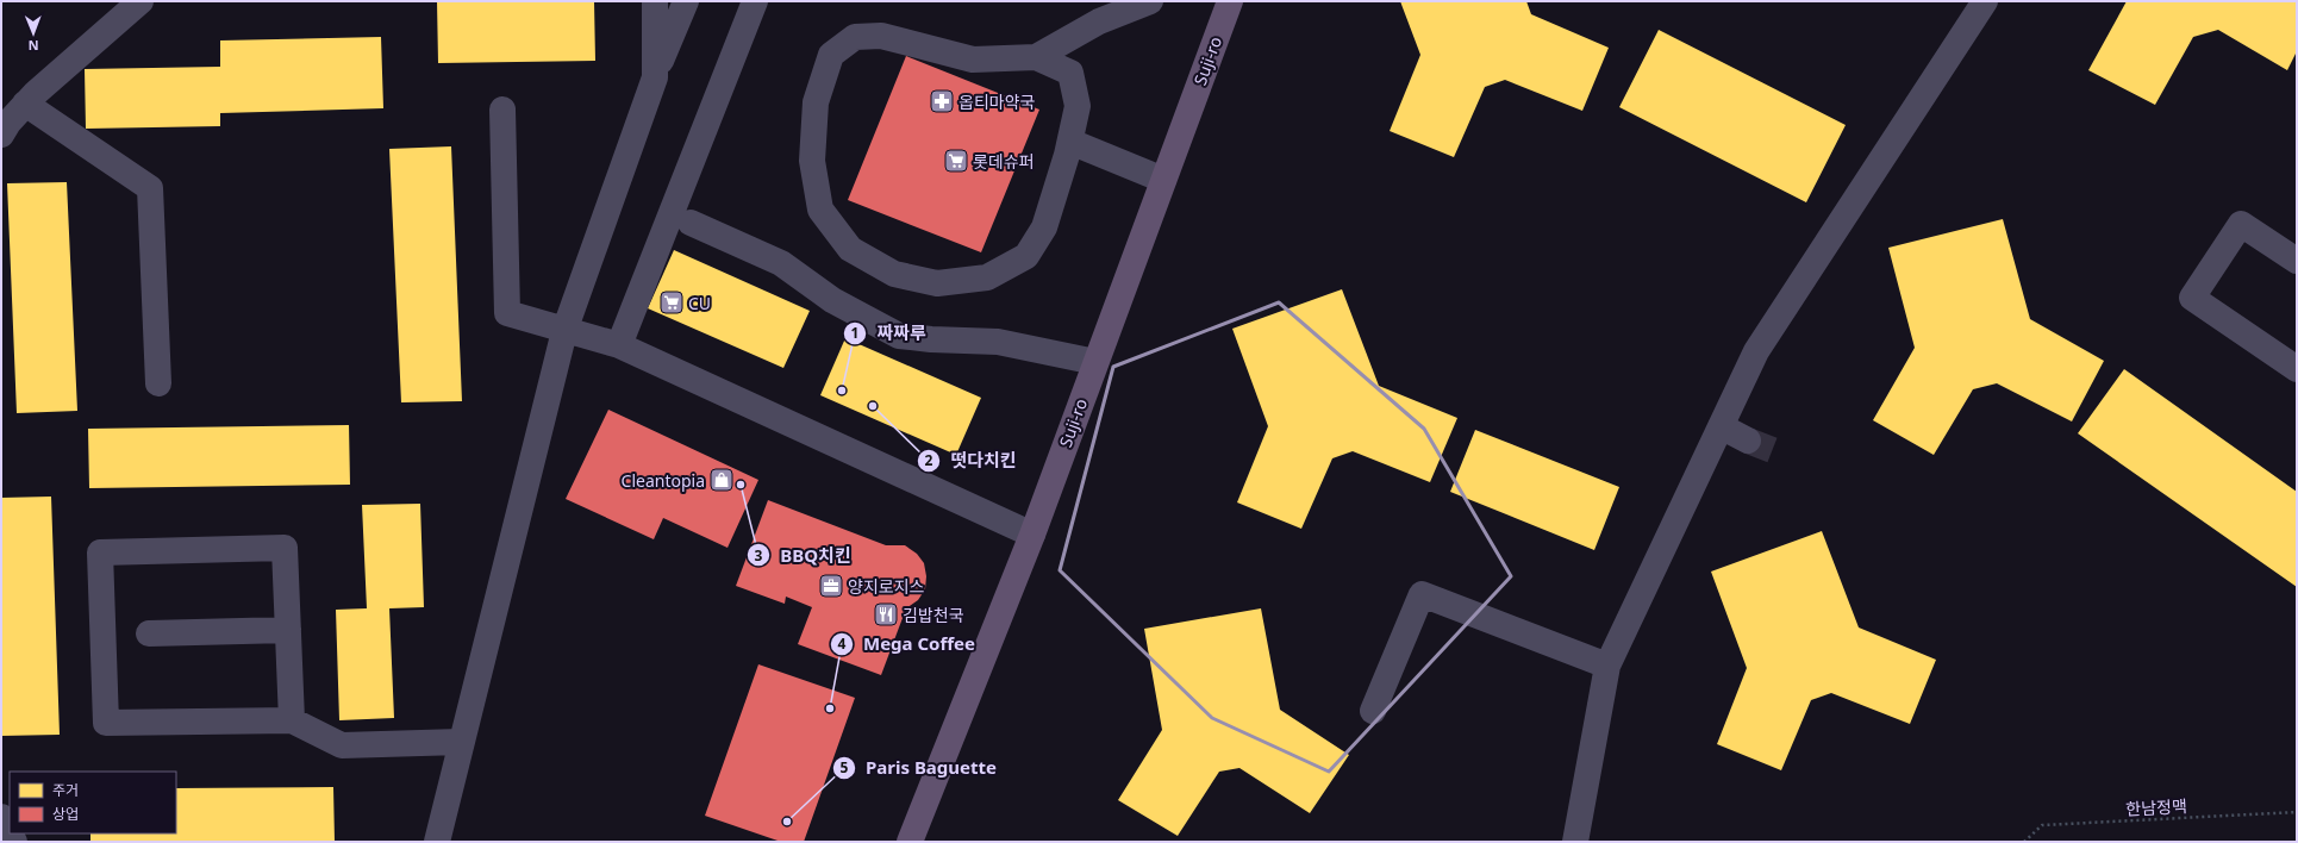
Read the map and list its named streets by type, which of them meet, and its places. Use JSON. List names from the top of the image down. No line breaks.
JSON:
{"streets":{"main road":["Suji-ro"],"path":["한남정맥"]},"places":{"pharmacy":["옵티마약국"],"supermarket":["롯데슈퍼","CU"],"other":["짜짜루","떳다치킨","BBQ치킨","Mega Coffee","Paris Baguette"],"shop":["Cleantopia"],"office":["양지로지스"],"restaurant":["김밥천국"]},"legend":["주거","상업"],"north":"bottom"}
